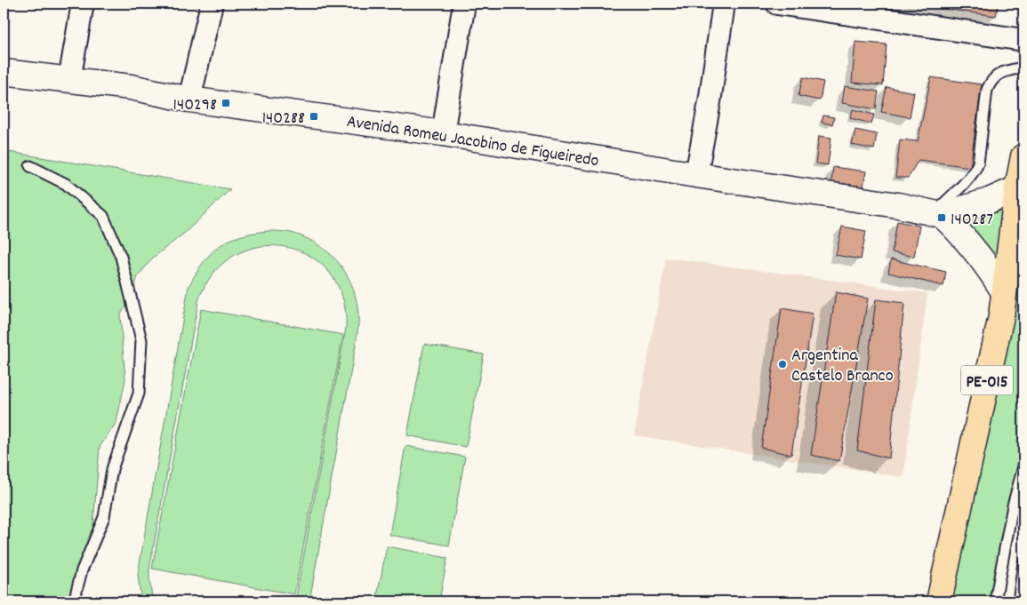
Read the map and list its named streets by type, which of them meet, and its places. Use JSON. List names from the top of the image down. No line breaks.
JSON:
{"streets":{"highway":["PE-015"],"street":["Avenida Romeu Jacobino de Figueiredo"]},"crossings":[["Avenida Romeu Jacobino de Figueiredo","PE-015"]],"places":{"transit":["140298","140288","140287"],"other":["Argentina Castelo Branco"]}}
